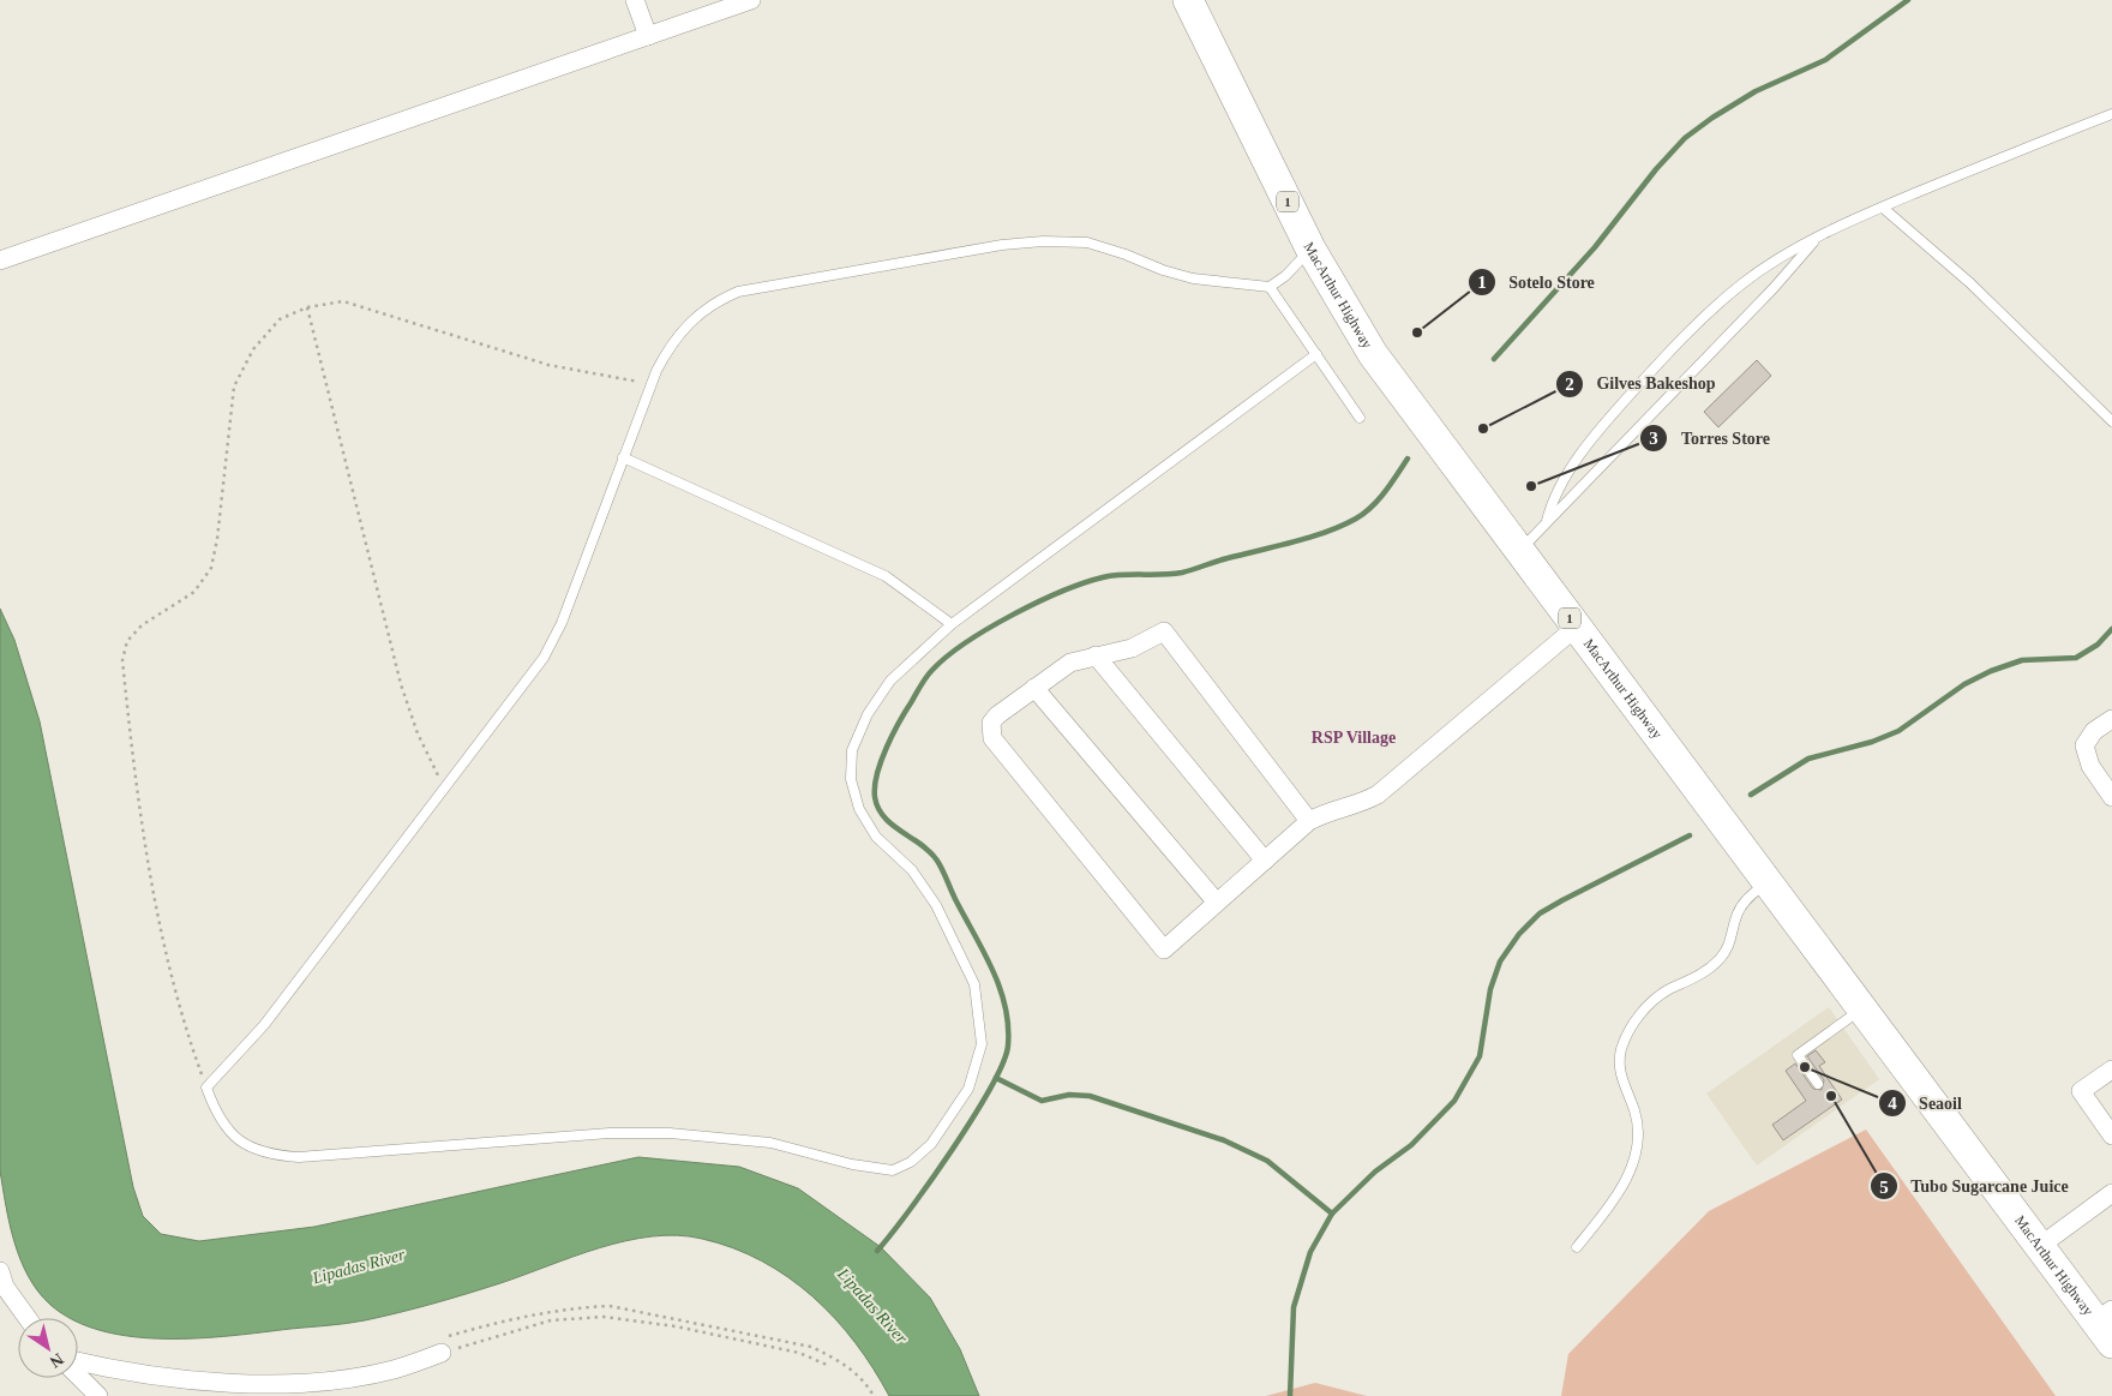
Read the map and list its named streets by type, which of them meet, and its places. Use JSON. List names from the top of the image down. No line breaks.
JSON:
{"streets":{"highway":["1","MacArthur Highway"]},"districts":["RSP Village"],"water":["Lipadas River"],"places":["Sotelo Store","Gilves Bakeshop","Torres Store","Seaoil","Tubo Sugarcane Juice"],"north":"bottom right"}
